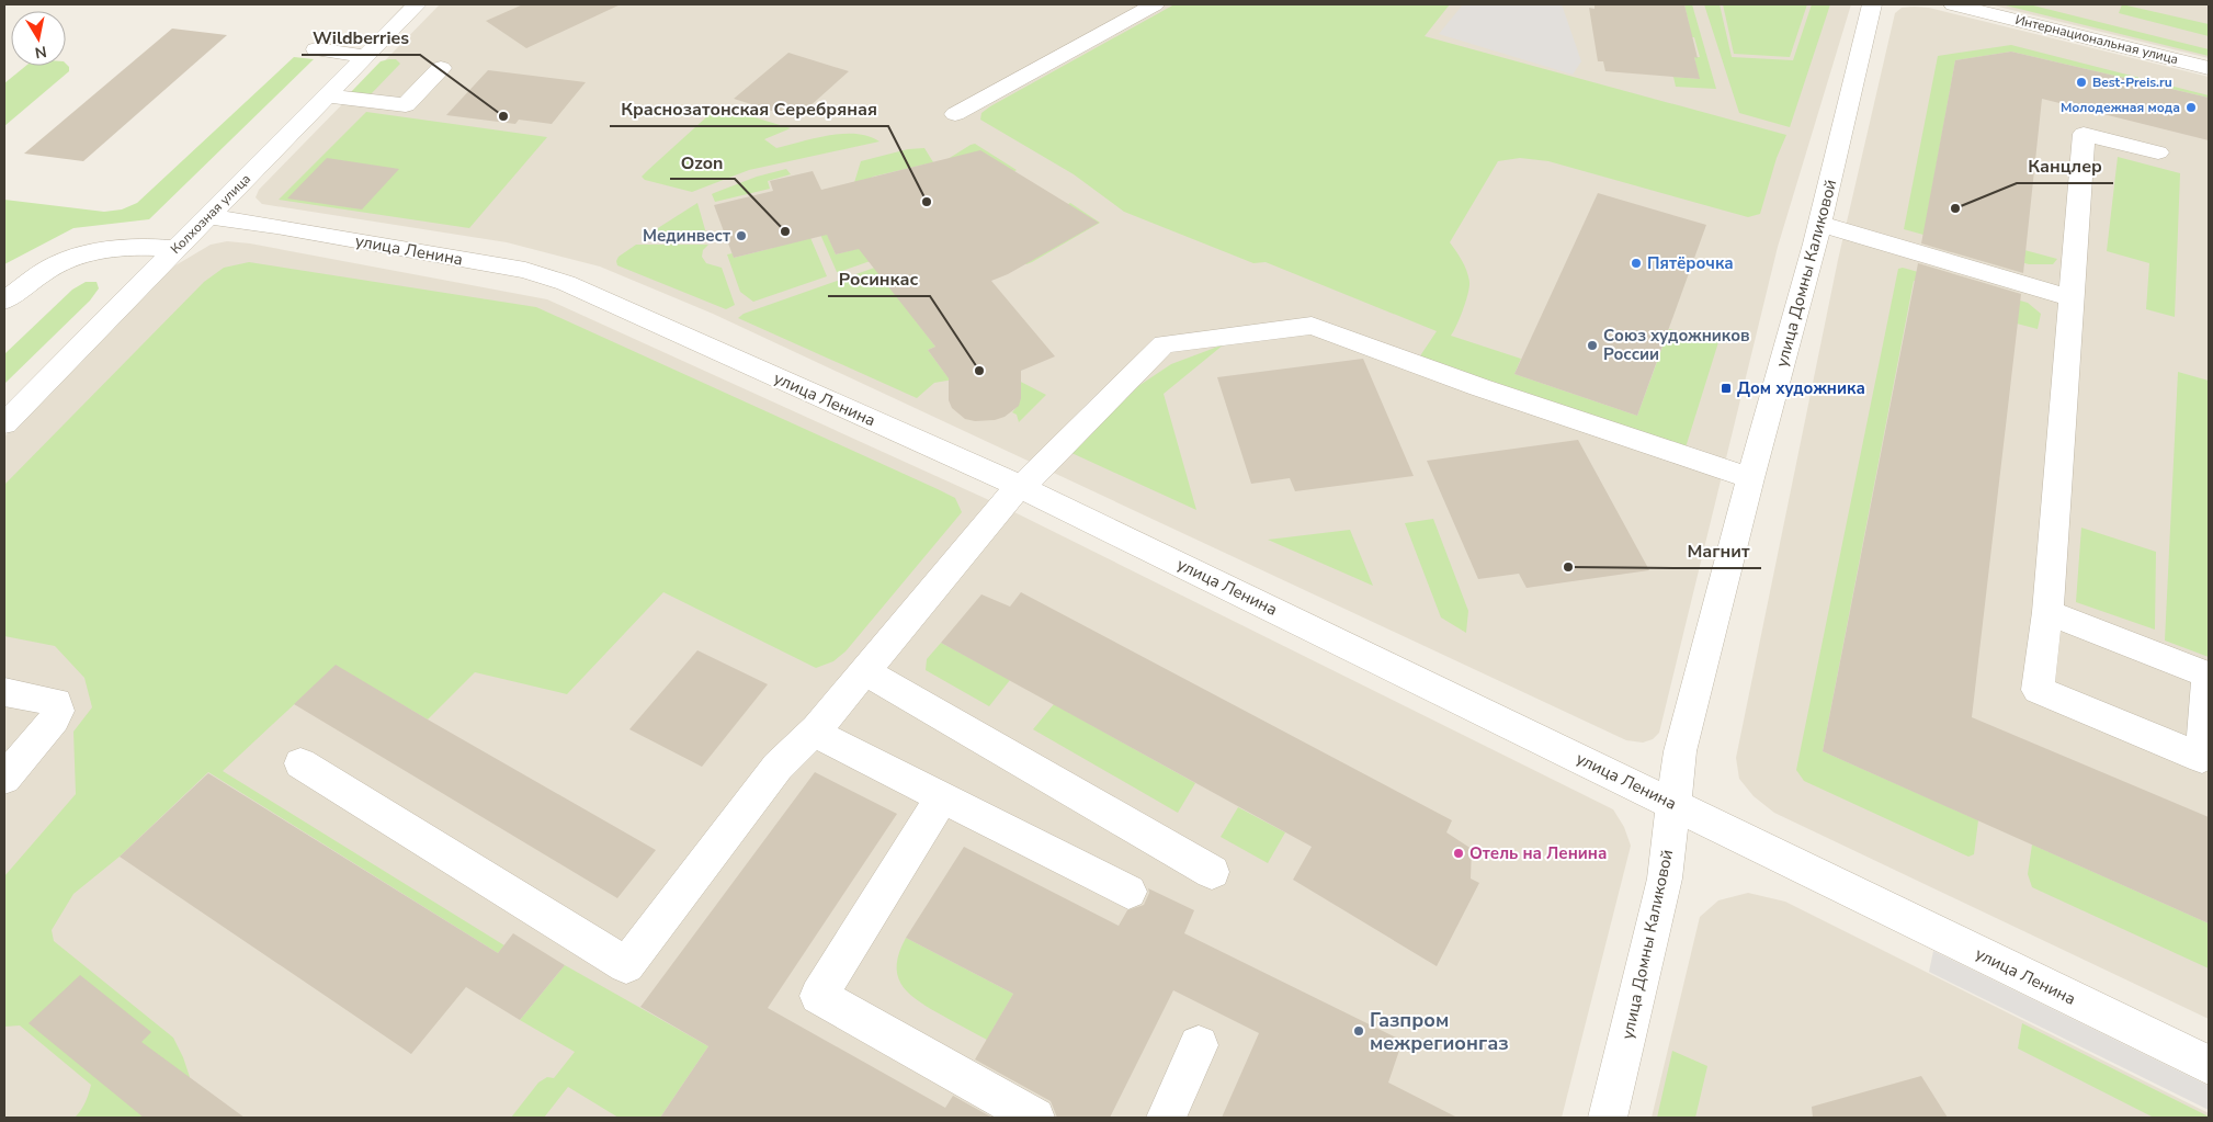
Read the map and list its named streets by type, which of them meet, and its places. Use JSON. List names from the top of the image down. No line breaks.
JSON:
{"streets":{"street":["Интернациональная улица","Колхозная улица","улица Ленина","улица Домны Каликовой"]},"crossings":[["Колхозная улица","улица Ленина"],["улица Ленина","улица Домны Каликовой"]],"places":{"other":["Best-Preis.ru","Молодежная мода","Wildberries","Краснозатонская Серебряная","Канцлер","Ozon","Мединвест","Пятёрочка","Союз художников России","Росинкас","Магнит","Отель на Ленина","Газпром межрегионгаз"],"transit":["Дом художника"]},"north":"bottom"}
